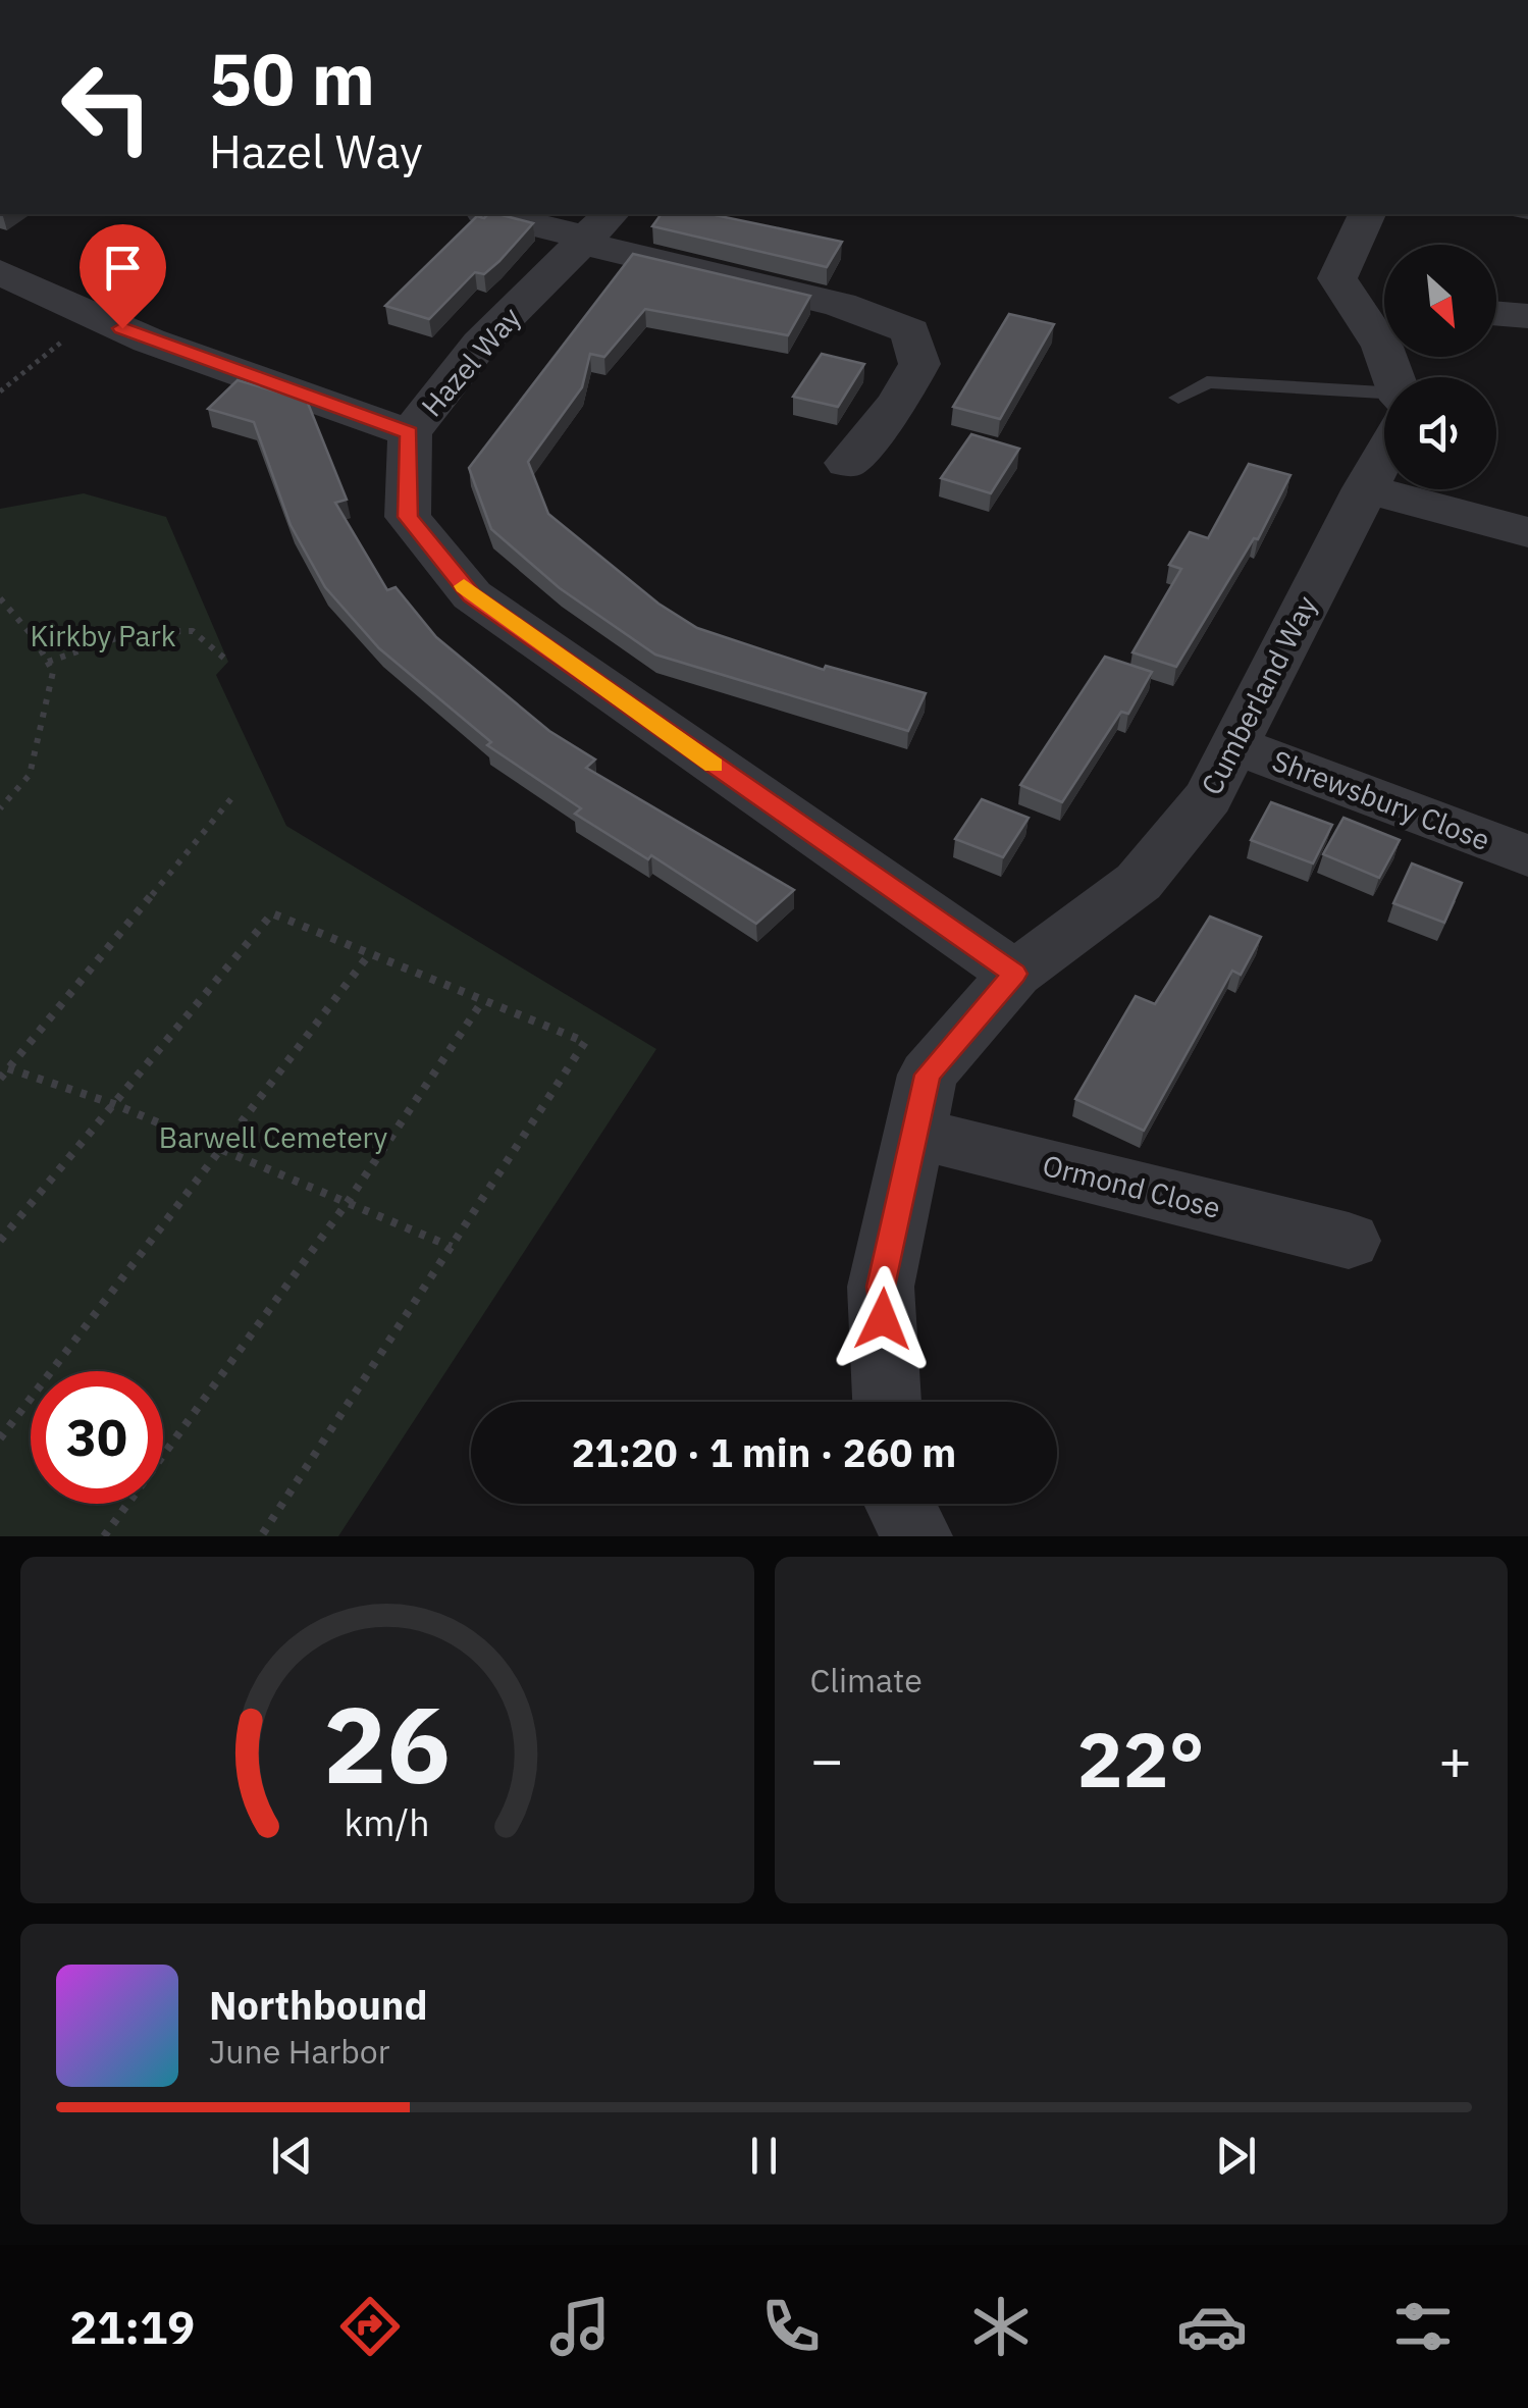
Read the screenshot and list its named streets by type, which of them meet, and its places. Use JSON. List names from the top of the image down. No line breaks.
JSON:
{"streets":{"street":["Hazel Way","Cumberland Way","Shrewsbury Close","Ormond Close"]},"crossings":[["Hazel Way","Cumberland Way"],["Cumberland Way","Shrewsbury Close"],["Cumberland Way","Ormond Close"]],"parks":["Kirkby Park","Barwell Cemetery"],"north":"bottom right","page":{"turn":["50 m","Hazel Way"],"limit":"30","trip":"21:20 · 1 min · 260 m","tile":"Climate","heat":["−","22°","+"],"song":["Northbound","June Harbor"],"tabs":"21:19","gauge":["26","km/h"]}}
